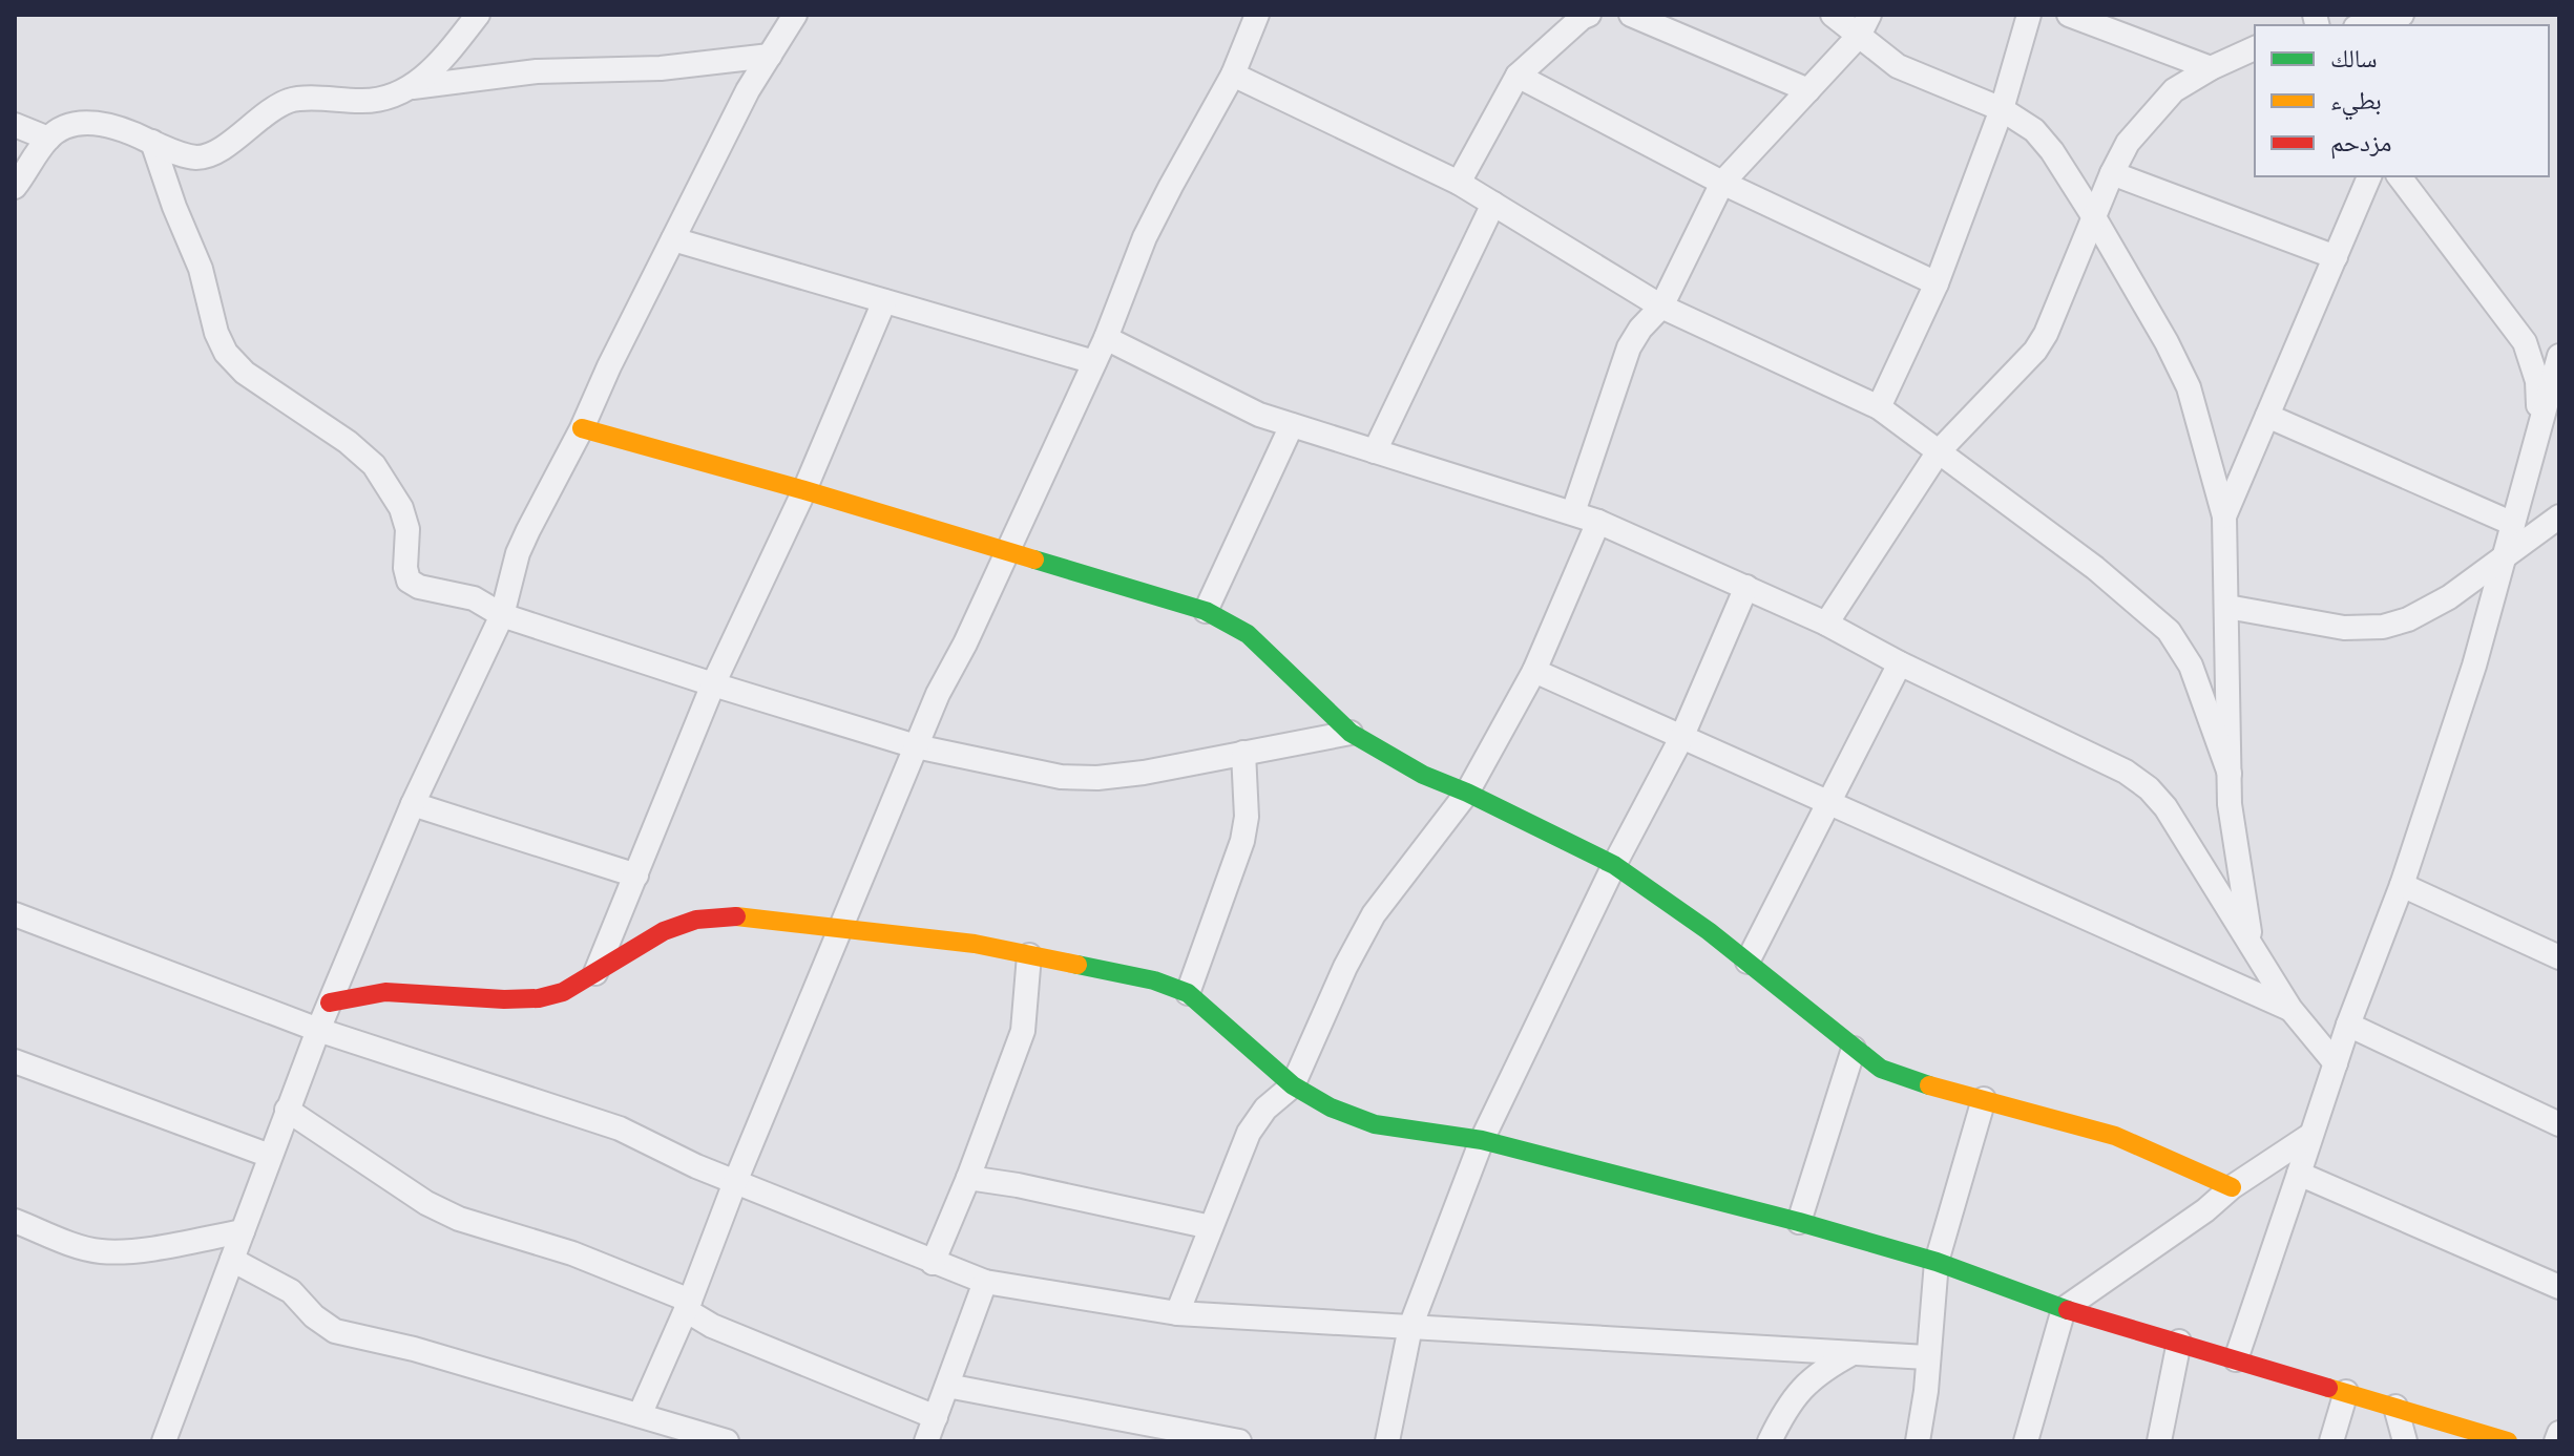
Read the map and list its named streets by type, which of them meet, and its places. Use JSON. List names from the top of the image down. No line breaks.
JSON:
{"legend":["سالك","بطيء","مزدحم"]}
